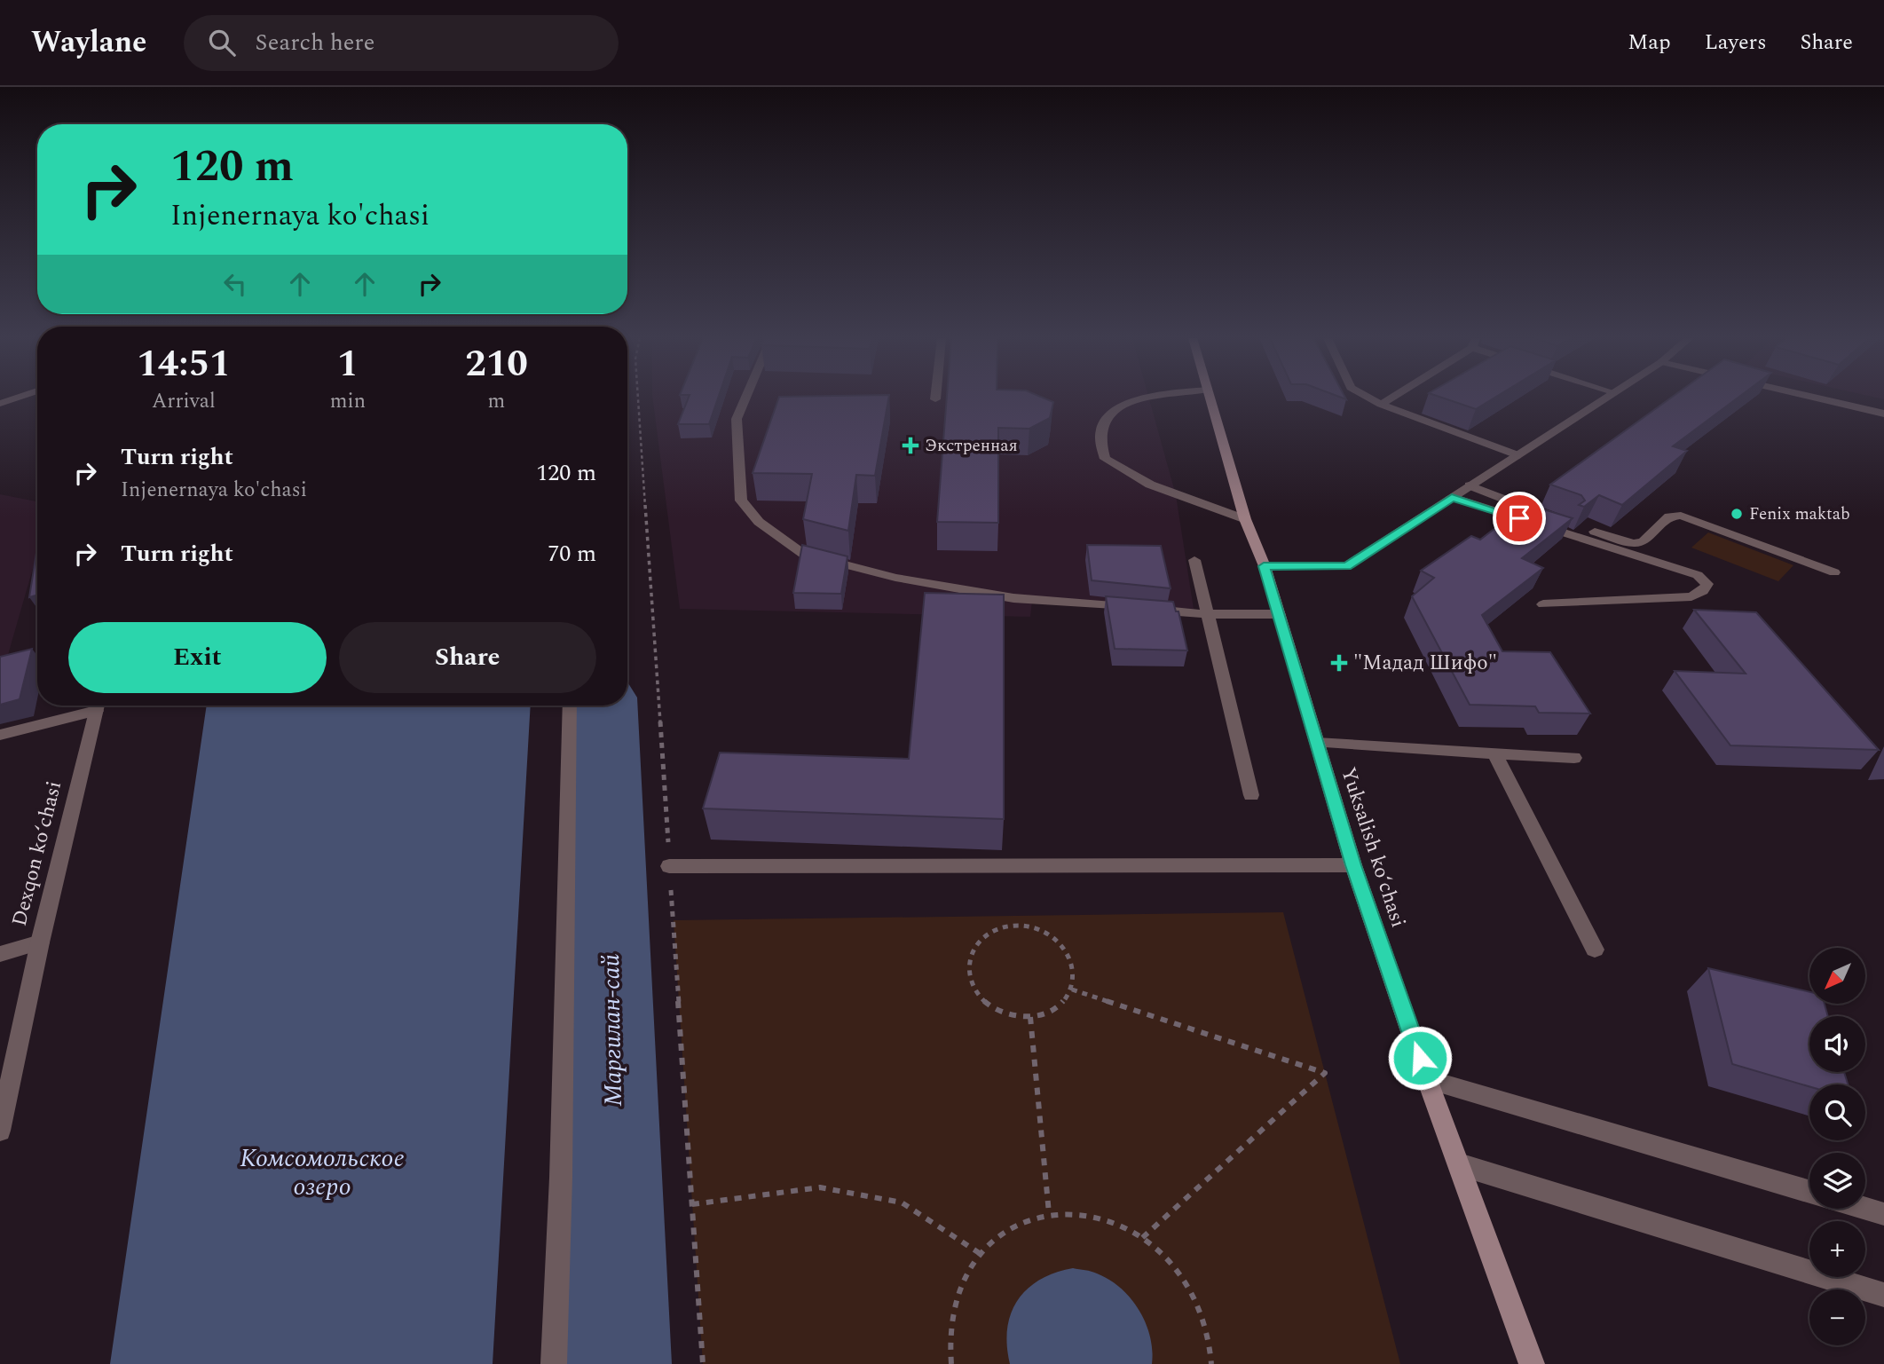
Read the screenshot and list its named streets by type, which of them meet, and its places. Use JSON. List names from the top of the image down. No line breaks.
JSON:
{"streets":{"main road":["Yuksalish koʻchasi"],"street":["Dexqon koʻchasi"]},"water":["Маргилан-сай","Комсомольское озеро"],"places":{"health":["Экстренная","\"Мадад Шифо\""],"other":["Fenix maktab"]},"north":"bottom left","page":{"header":"Waylane","search":"Search here","nav":["Map","Layers","Share"],"turn":["120 m","Injenernaya ko'chasi"],"eta":["14:51","Arrival","1","min","210","m"],"list":[{"name":"Turn right","note":"Injenernaya ko'chasi","value":"120 m"},{"name":"Turn right","value":"70 m"}],"buttons":["Exit","Share"],"map_buttons":["+","−"]}}
